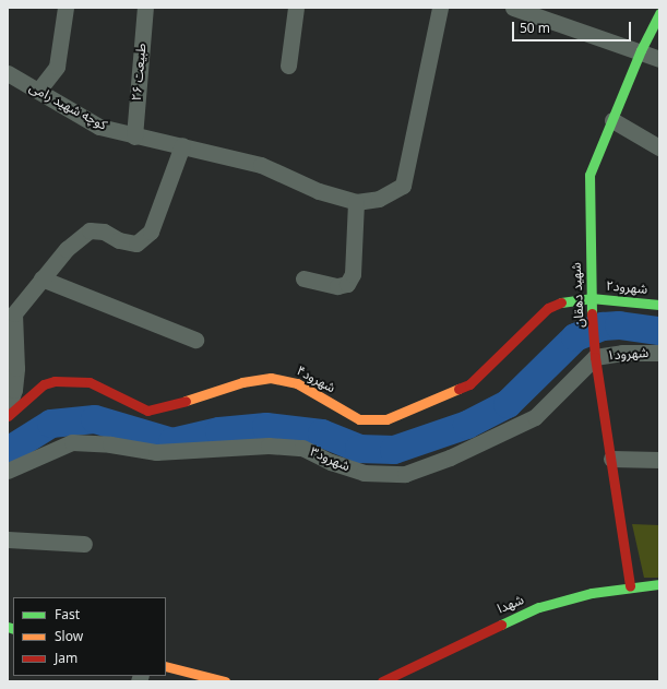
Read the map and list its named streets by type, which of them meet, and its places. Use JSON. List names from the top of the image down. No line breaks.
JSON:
{"streets":{"street":["طبیعت ۲۶","کوچه شهید رامی","شهرود۲","شهید دهقان","شهرود۱","شهرود۴","شهرود۳","شهدا"]},"crossings":[["طبیعت ۲۶","کوچه شهید رامی"],["شهرود۲","شهید دهقان"],["شهرود۲","شهرود۴"],["شهید دهقان","شهرود۱"],["شهید دهقان","شهرود۴"],["شهید دهقان","شهرود۳"],["شهید دهقان","شهدا"],["شهرود۱","شهرود۳"]],"legend":["Fast","Slow","Jam"],"scale_bar":"50 m"}
